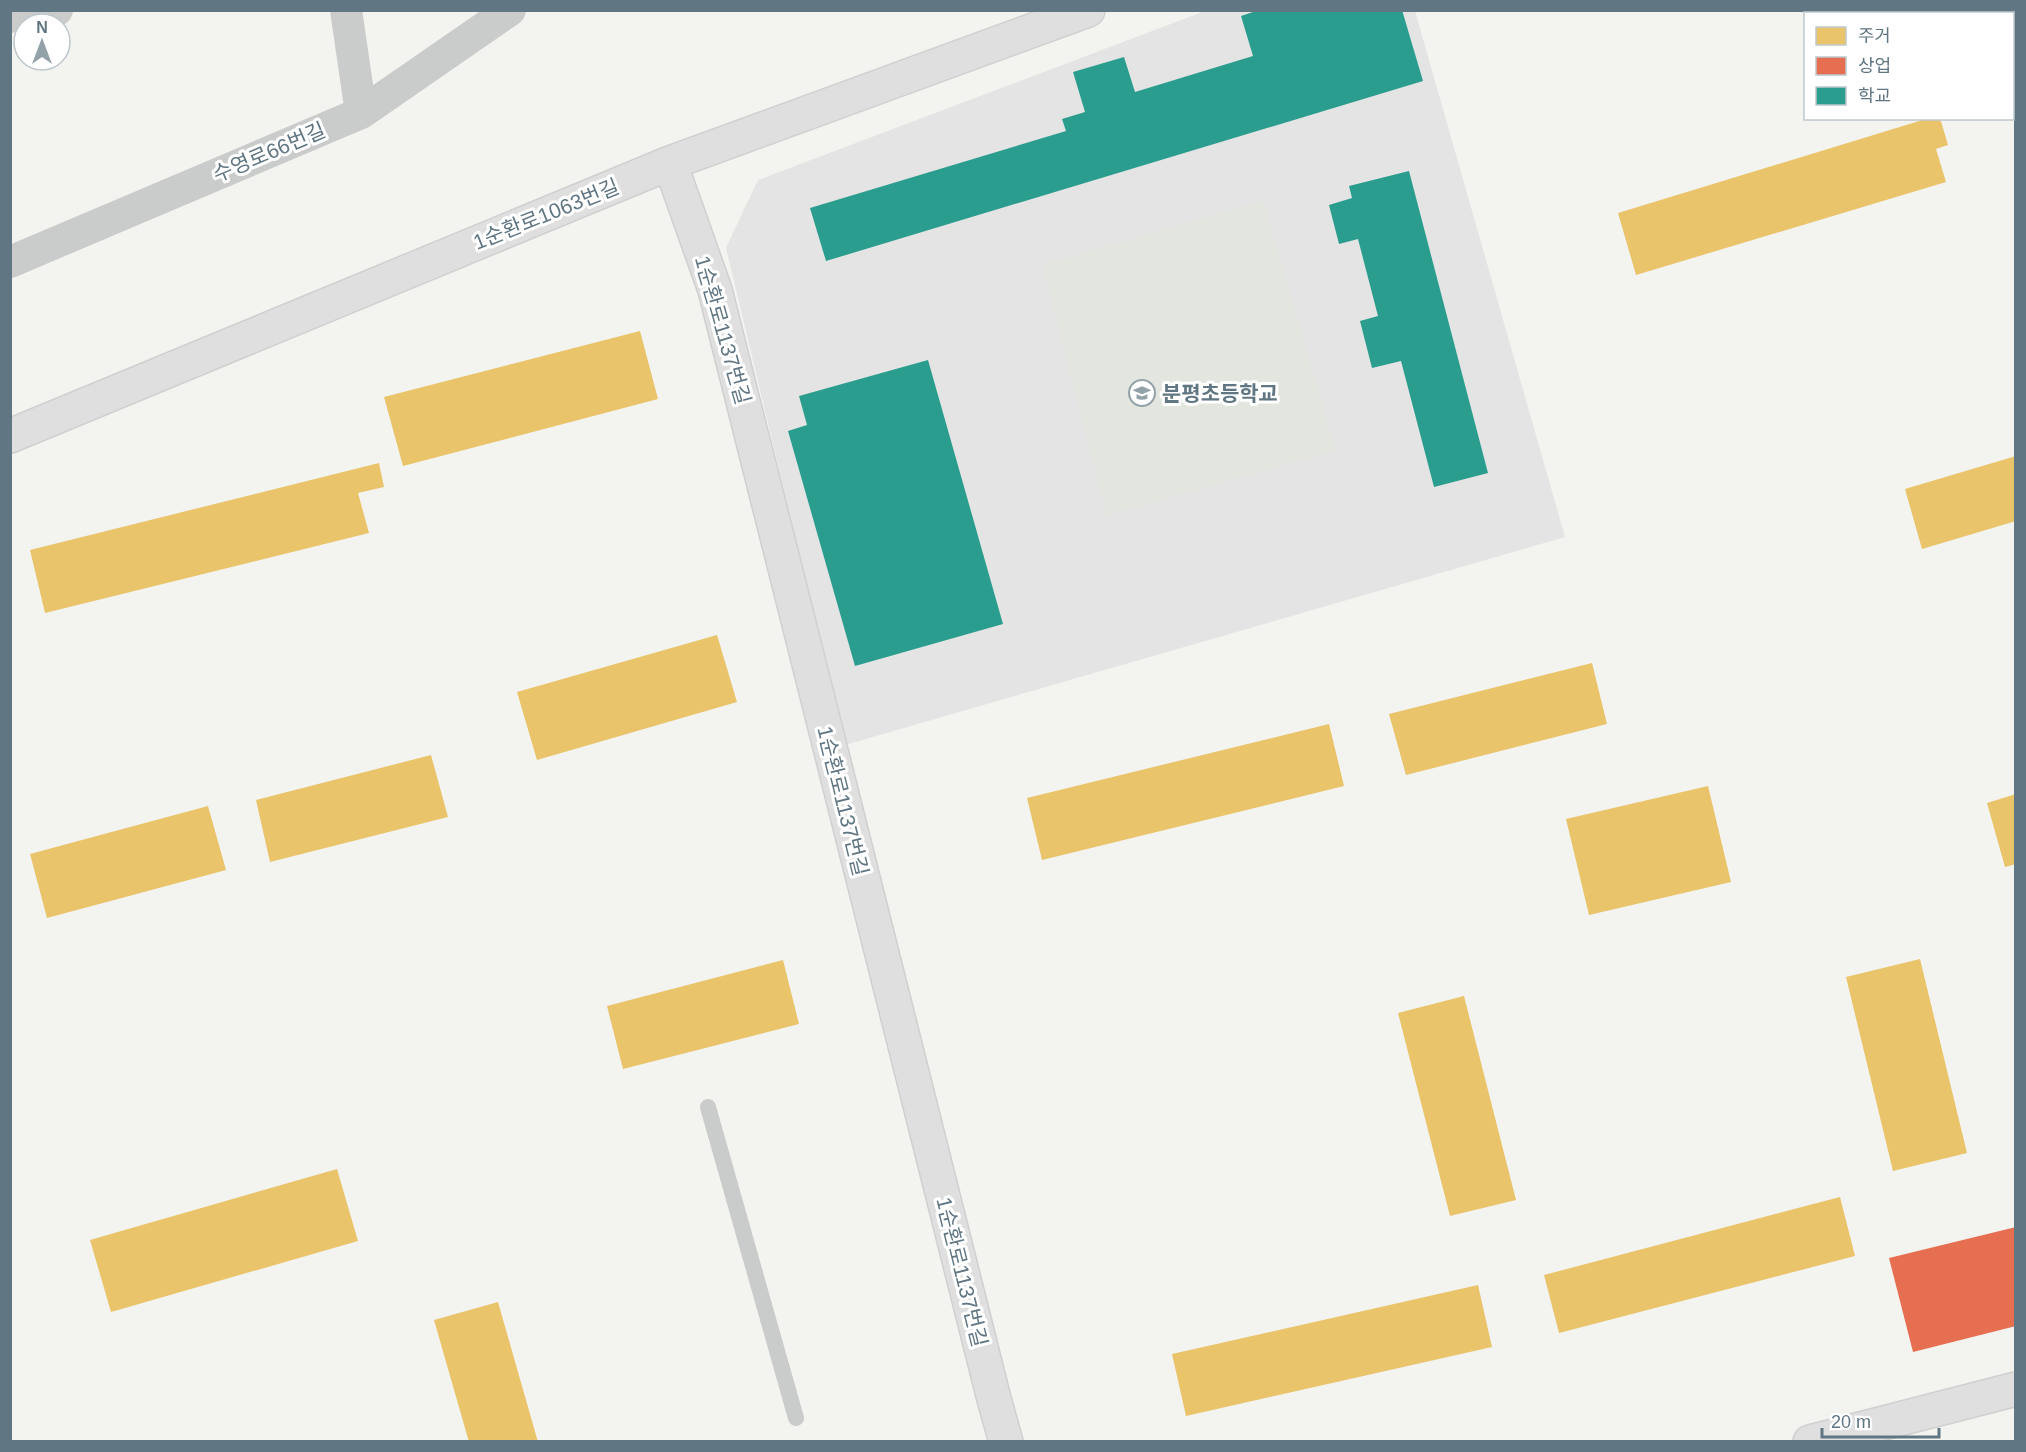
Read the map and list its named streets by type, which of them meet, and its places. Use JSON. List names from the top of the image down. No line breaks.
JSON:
{"streets":{"street":["수영로66번길","1순환로1063번길","1순환로1137번길"]},"crossings":[["1순환로1063번길","1순환로1137번길"]],"places":{"school or university":["분평초등학교"]},"legend":["주거","상업","학교"],"scale_bar":"20 m","north":"top"}
